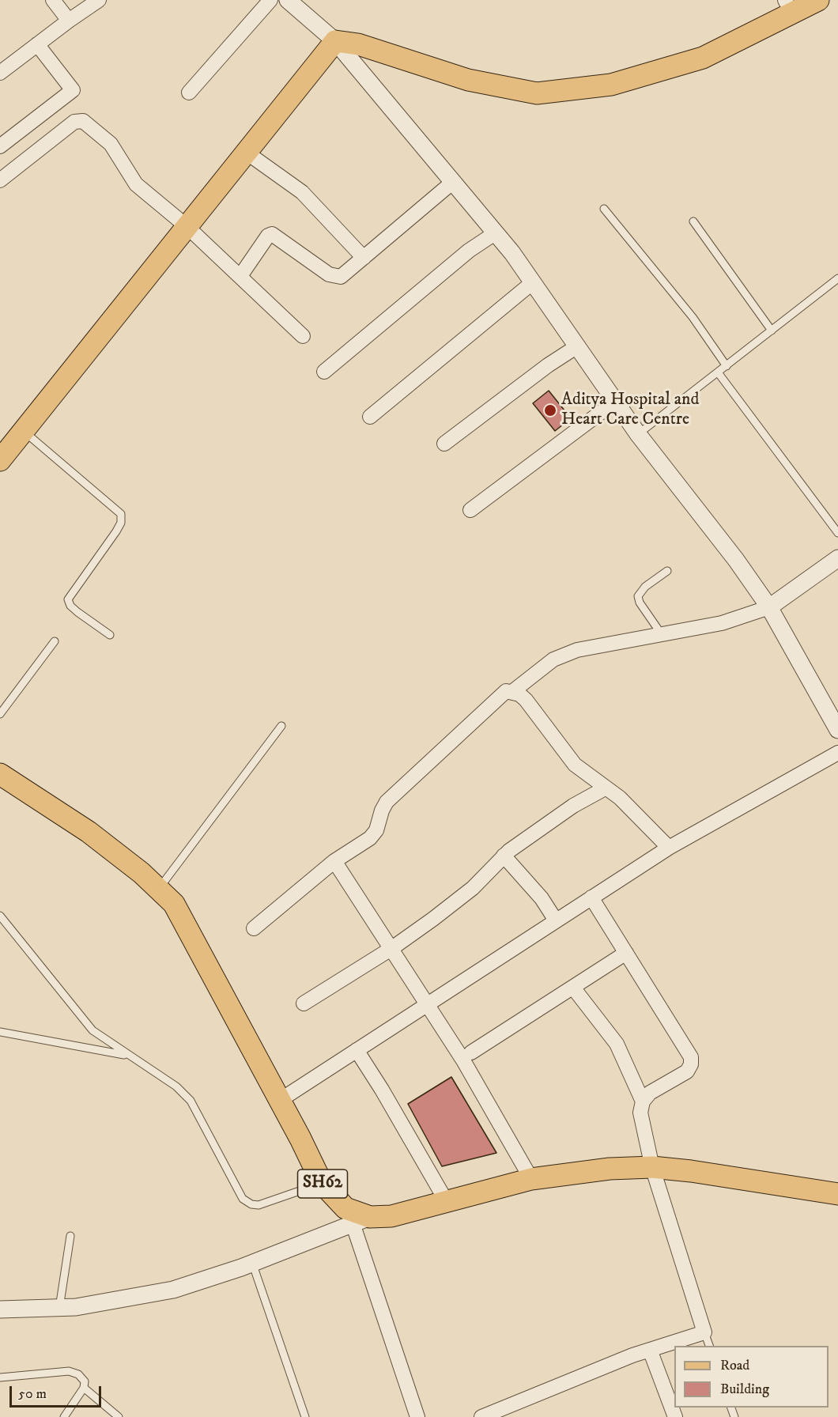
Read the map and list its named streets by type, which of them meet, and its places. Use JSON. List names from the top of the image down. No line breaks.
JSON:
{"streets":{"main road":["SH62"]},"places":["Aditya Hospital and Heart Care Centre"],"legend":["Road","Building"],"scale_bar":"50 m"}
